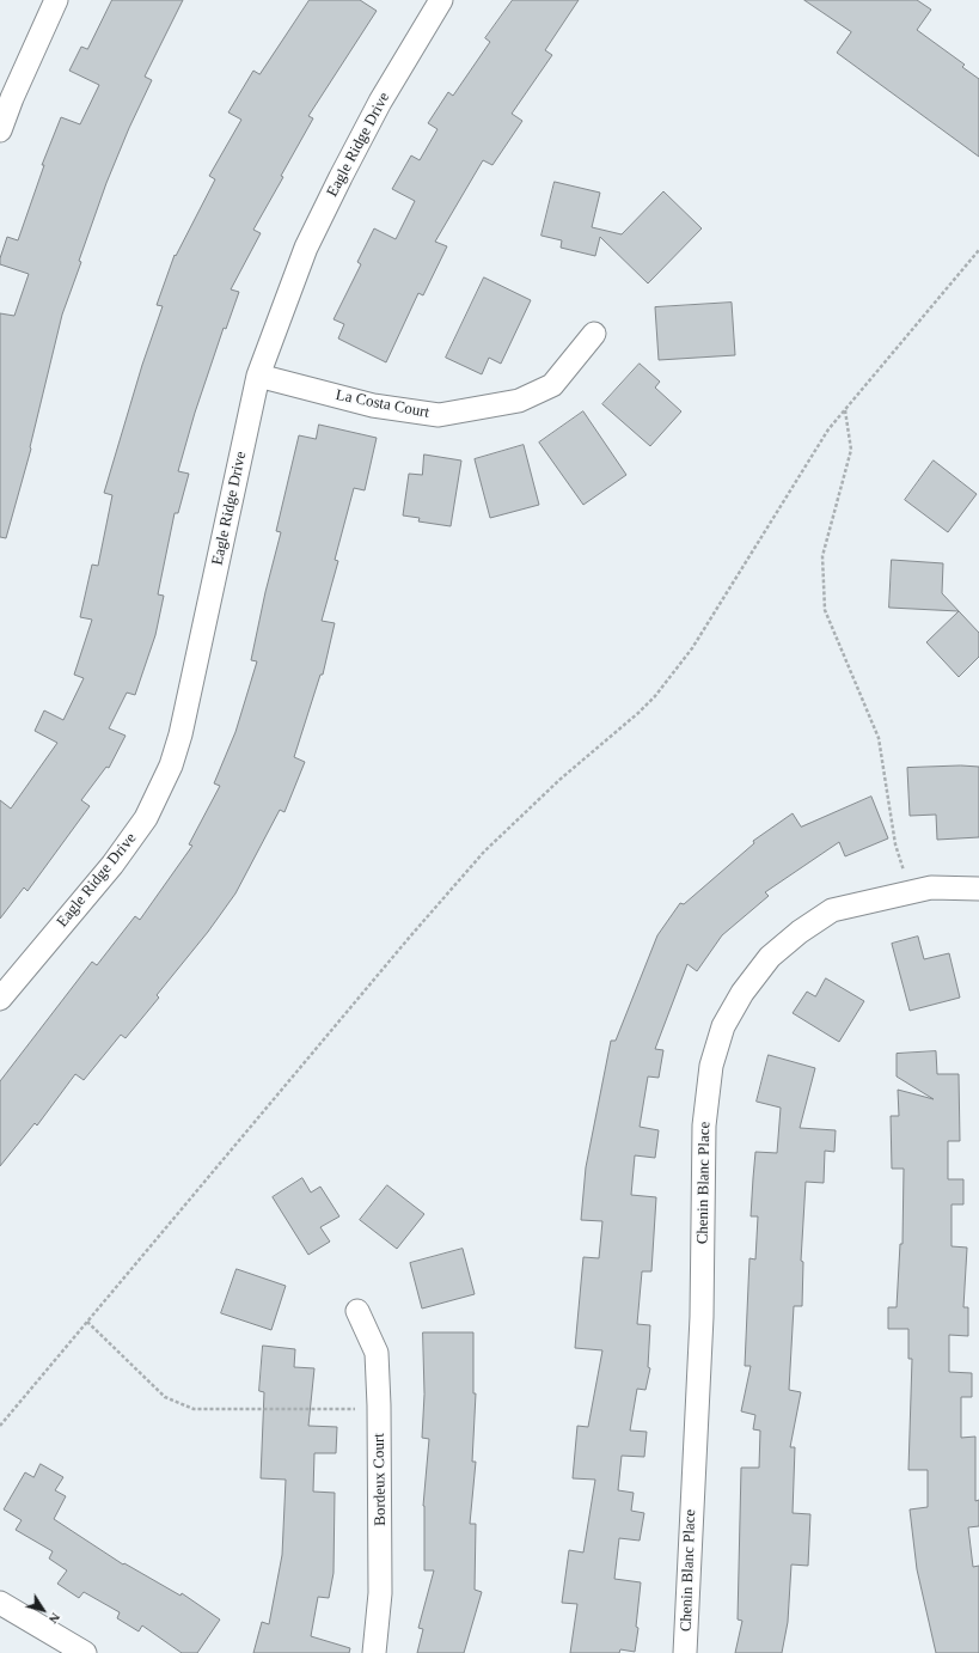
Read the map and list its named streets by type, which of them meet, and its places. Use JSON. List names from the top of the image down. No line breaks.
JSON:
{"streets":{"street":["Eagle Ridge Drive","La Costa Court","Chenin Blanc Place","Bordeux Court"]},"crossings":[["Eagle Ridge Drive","La Costa Court"]],"north":"bottom right"}
